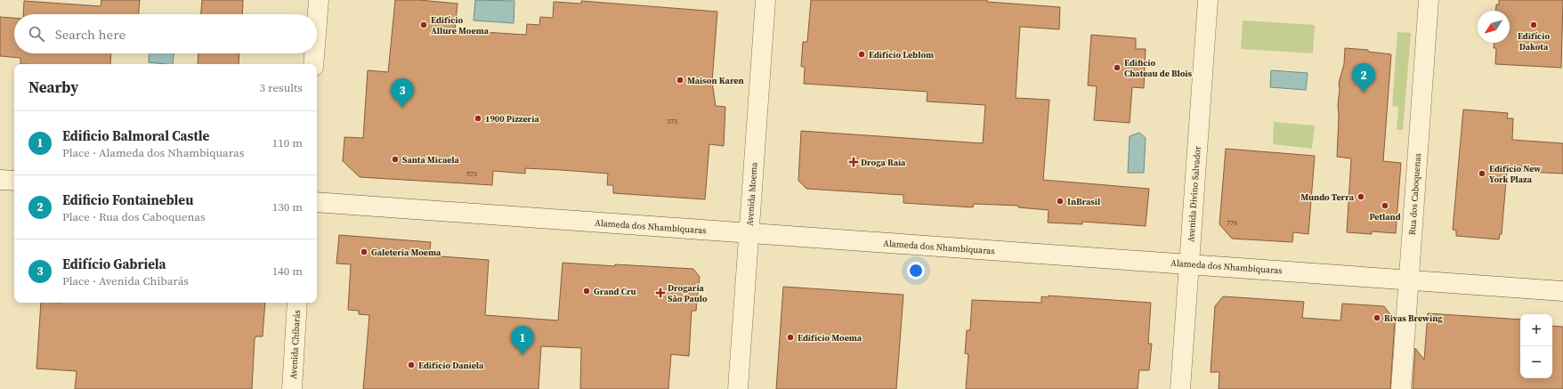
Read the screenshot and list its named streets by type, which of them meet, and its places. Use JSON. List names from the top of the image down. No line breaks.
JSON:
{"streets":{"street":["Avenida Moema","Avenida Divino Salvador","Rua dos Caboquenas","Alameda dos Nhambiquaras","Avenida Chibarás"]},"crossings":[["Avenida Moema","Alameda dos Nhambiquaras"],["Avenida Divino Salvador","Alameda dos Nhambiquaras"],["Rua dos Caboquenas","Alameda dos Nhambiquaras"]],"places":{"other":["Edifício Allure Moema","Edifício Dakota","Edifício Leblom","Edificio Chateau de Blois","Maison Karen","1900 Pizzeria","Santa Micaela","Edifício New York Plaza","Mundo Terra","InBrasil","Petland","Galeteria Moema","Grand Cru","Rivas Brewing","Edifício Moema","Edifício Daniela"],"health":["Droga Raia","Drogaria São Paulo"]},"house_numbers":["373","573","779"],"north":"bottom left","page":{"search":"Search here","pins":["2","3","1"],"heading":["Nearby","3 results"],"list":[{"mark":"1","name":"Edificio Balmoral Castle","note":"Place · Alameda dos Nhambiquaras","value":"110 m"},{"mark":"2","name":"Edificio Fontainebleu","note":"Place · Rua dos Caboquenas","value":"130 m"},{"mark":"3","name":"Edifício Gabriela","note":"Place · Avenida Chibarás","value":"140 m"}],"map_buttons":["+","−"]}}
